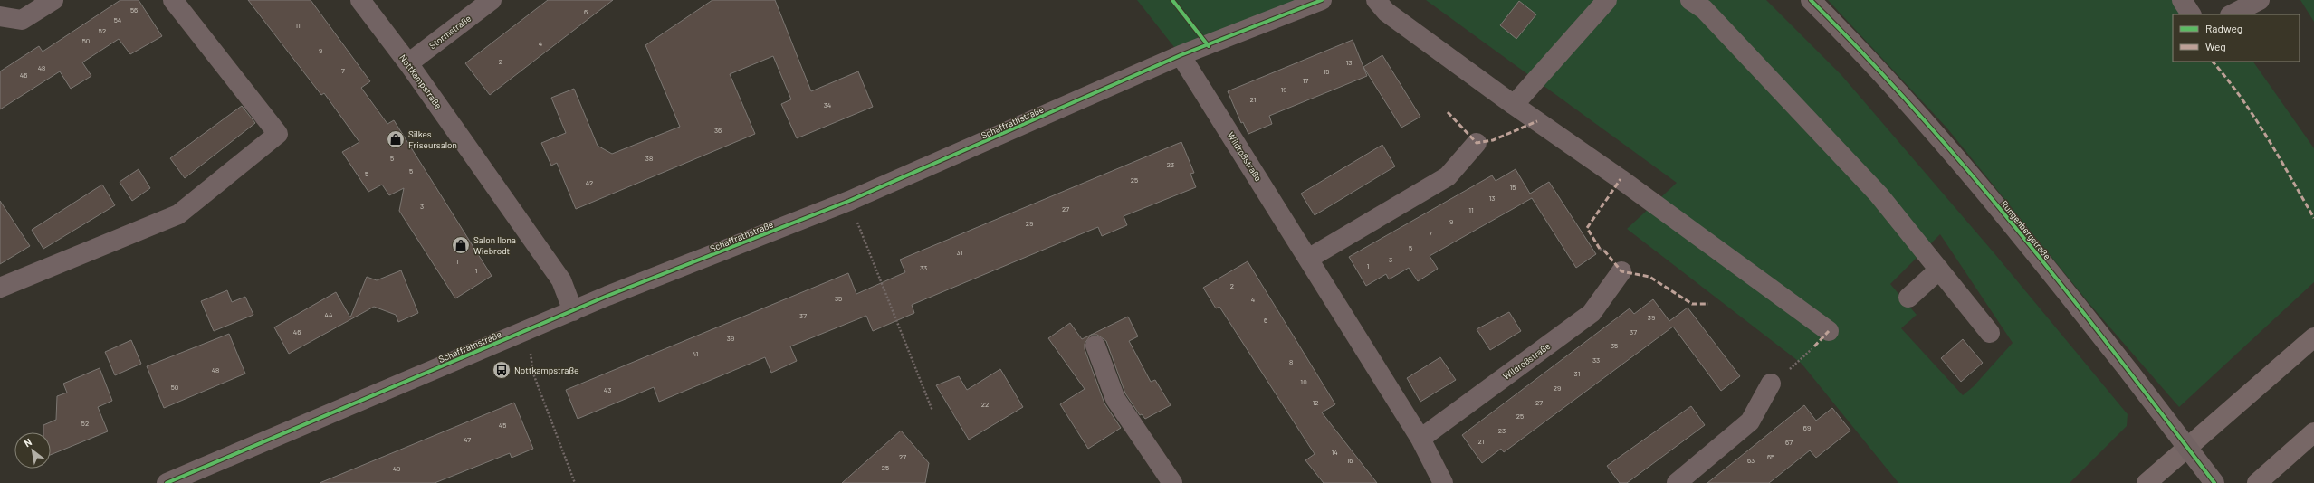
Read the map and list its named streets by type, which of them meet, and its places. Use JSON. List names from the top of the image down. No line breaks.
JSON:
{"streets":{"street":["Stormstraße","Nottkampstraße","Schaffrathstraße","Wildroßstraße","Rungenbergstraße"]},"crossings":[["Stormstraße","Nottkampstraße"],["Nottkampstraße","Schaffrathstraße"],["Schaffrathstraße","Wildroßstraße"]],"places":{"shop":["Silkes Friseursalon","Salon Ilona Wiebrodt"],"bus stop":["Nottkampstraße"]},"house_numbers":["56","6","54","11","52","50","4","9","2","13","48","7","15","46","17","19","21","34","36","5","38","23","5","5","25","42","15","13","3","27","11","9","29","7","5","31","3","1","1","33","1","2","35","4","44","37","39","6","46","37","39","35","41","33","8","48","31","10","50","29","43","12","27","22","25","52","45","69","23","47","21","67","14","27","65","16","63","25","49"],"legend":["Radweg","Weg"],"north":"top left"}
